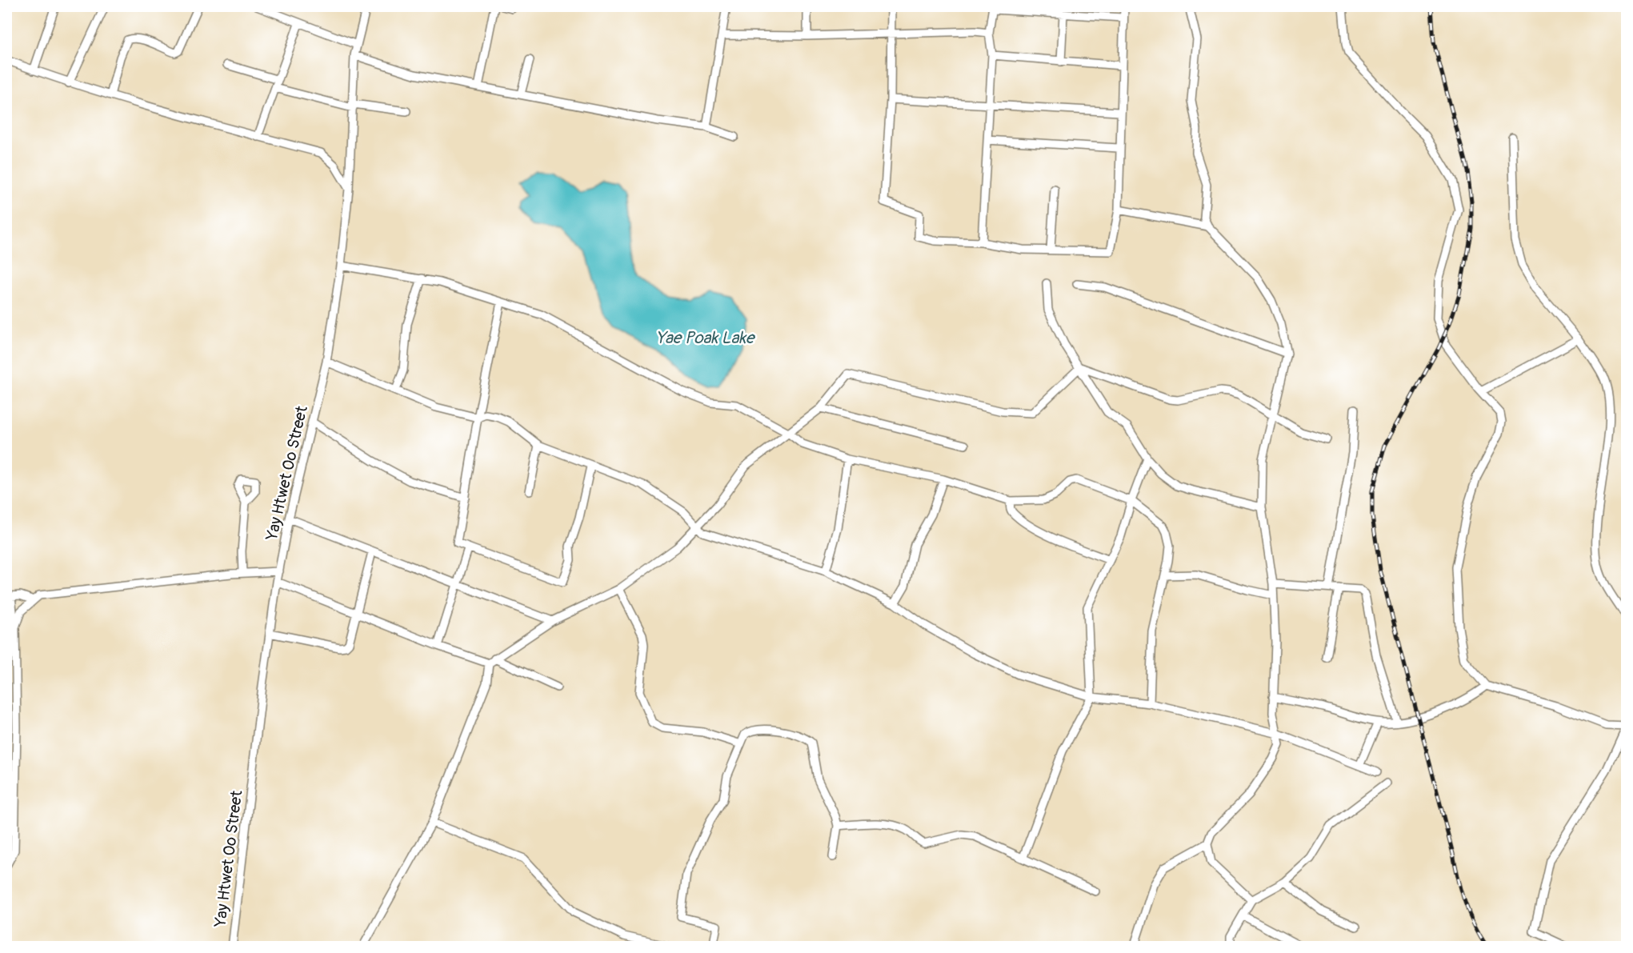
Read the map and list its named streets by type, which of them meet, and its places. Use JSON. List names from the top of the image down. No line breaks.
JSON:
{"streets":{"street":["Yay Htwet Oo Street"]},"water":["Yae Poak Lake"]}
